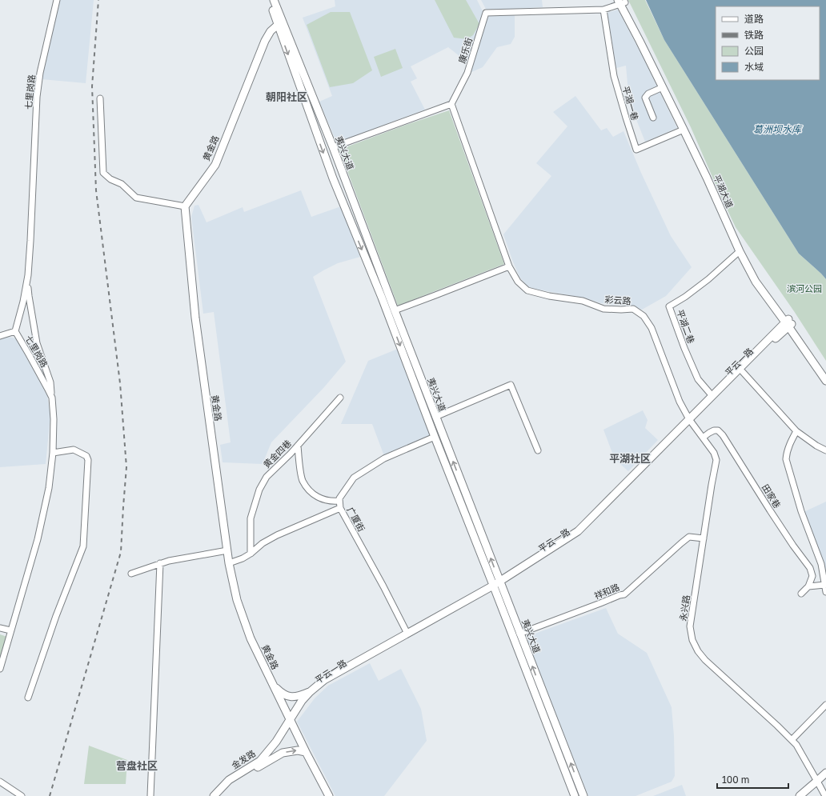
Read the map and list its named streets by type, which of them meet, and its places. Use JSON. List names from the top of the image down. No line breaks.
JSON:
{"streets":{"main road":["黄金路","夷兴大道","平湖大道","平云一路","金发路"],"street":["康乐街","七里岗路","平湖一巷","彩云路","平湖二巷","黄金四巷","田家巷","广厦街","祥和路","永兴路"]},"crossings":[["康乐街","平湖一巷"],["康乐街","平湖大道"],["康乐街","彩云路"],["平湖一巷","平湖大道"],["黄金路","夷兴大道"],["黄金路","平云一路"],["黄金路","金发路"],["夷兴大道","平云一路"],["夷兴大道","广厦街"],["夷兴大道","祥和路"],["平湖大道","平湖二巷"],["平湖大道","平云一路"],["彩云路","平云一路"],["彩云路","永兴路"],["平湖二巷","平云一路"],["平云一路","广厦街"],["平云一路","永兴路"],["平云一路","金发路"],["田家巷","永兴路"],["祥和路","永兴路"]],"districts":["朝阳社区","平湖社区","营盘社区"],"water":["葛洲坝水库"],"parks":["滨河公园"],"legend":["道路","铁路","公园","水域"],"scale_bar":"100 m"}
